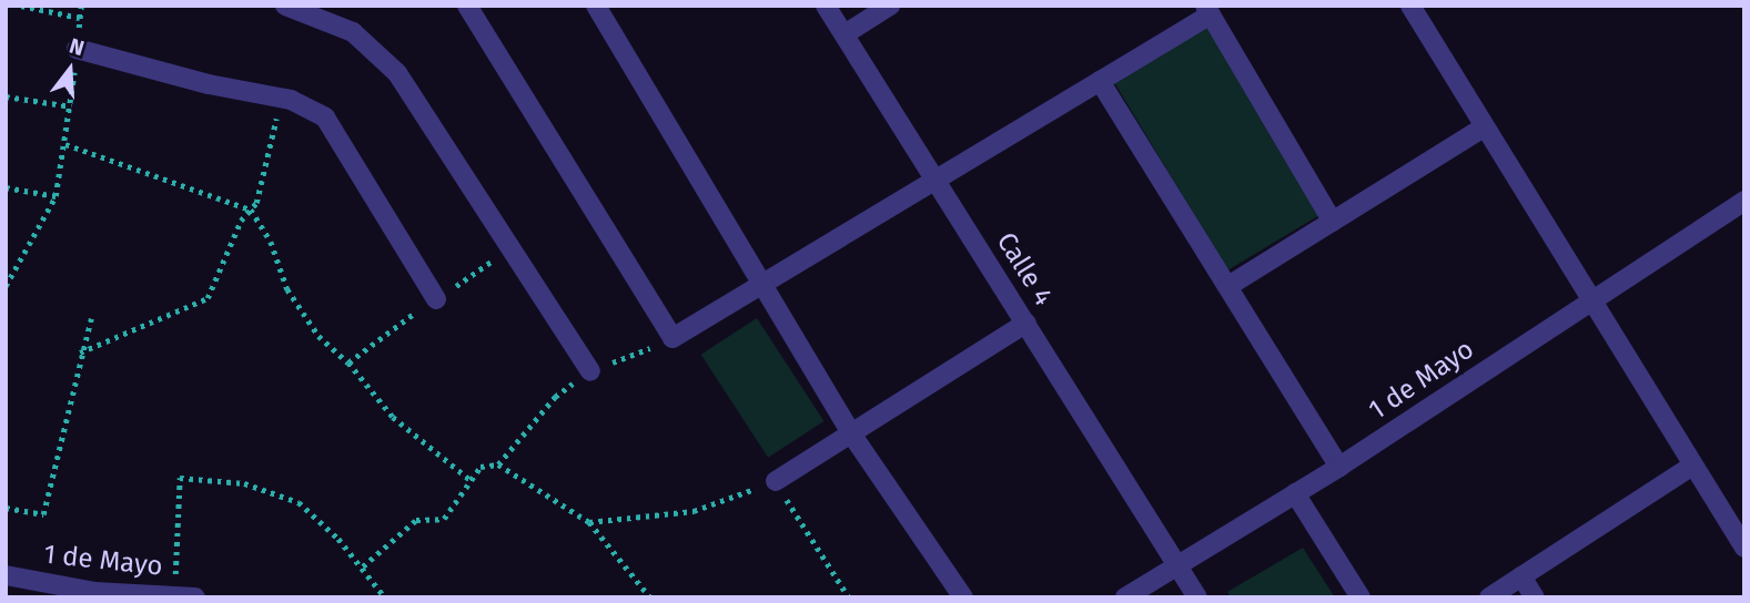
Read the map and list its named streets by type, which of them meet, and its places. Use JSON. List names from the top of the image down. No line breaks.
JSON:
{"streets":{"street":["Calle 4","1 de Mayo"]},"crossings":[["Calle 4","1 de Mayo"]],"north":"top"}
